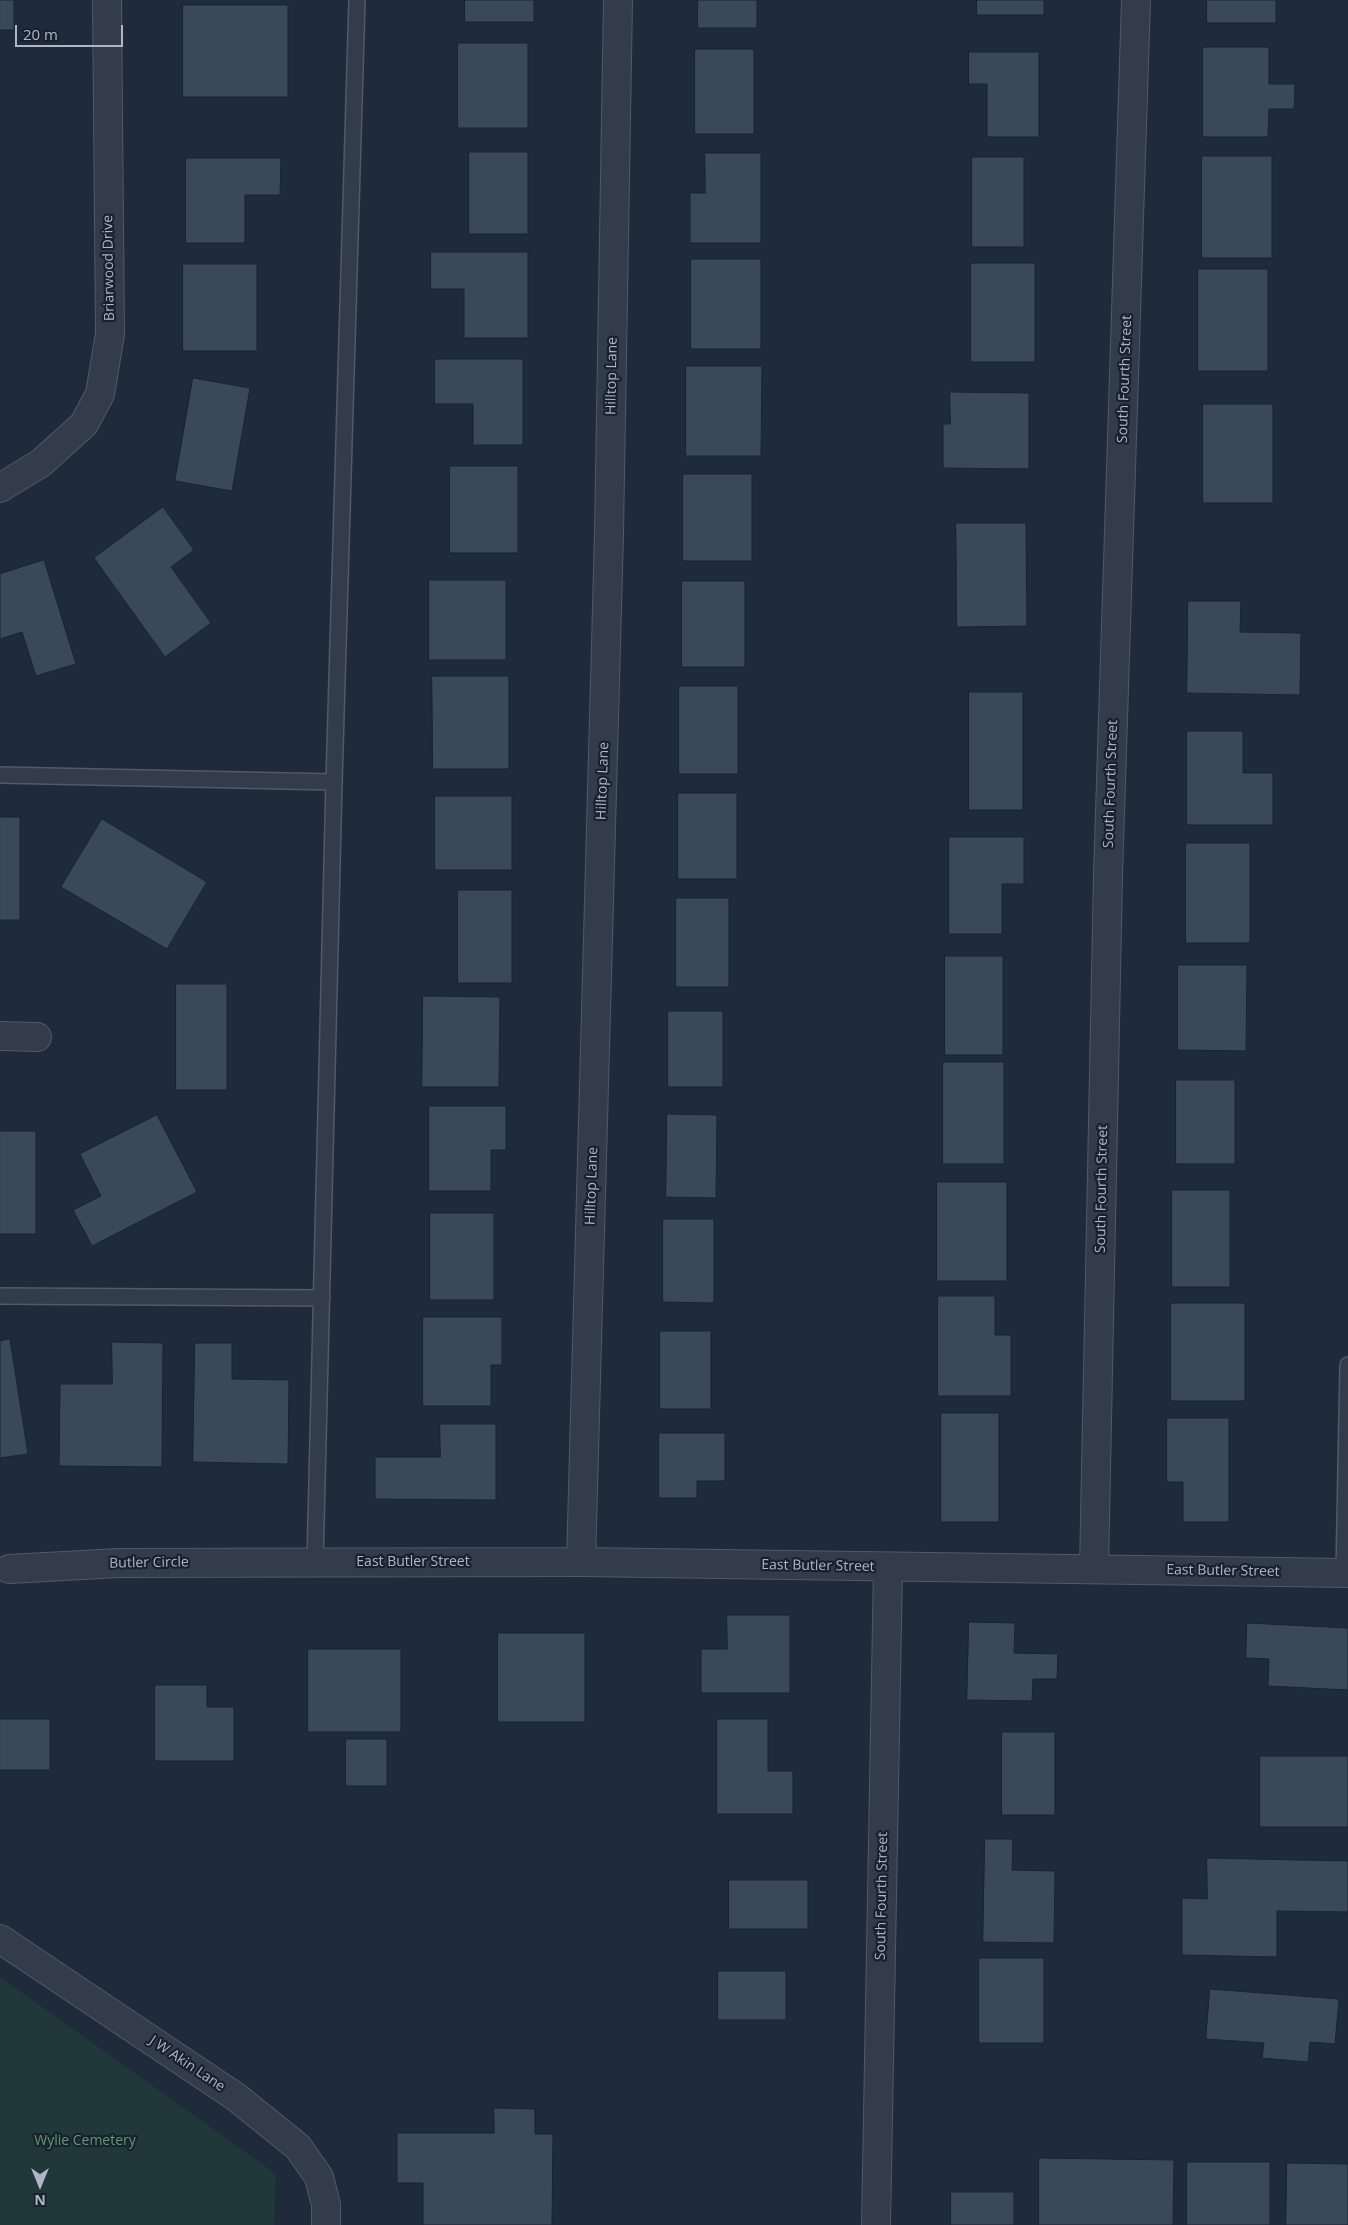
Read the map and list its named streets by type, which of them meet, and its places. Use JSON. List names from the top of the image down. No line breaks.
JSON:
{"streets":{"street":["Briarwood Drive","Hilltop Lane","South Fourth Street","East Butler Street","Butler Circle","J W Akin Lane"]},"crossings":[["Hilltop Lane","East Butler Street"],["South Fourth Street","East Butler Street"],["East Butler Street","Butler Circle"]],"parks":["Wylie Cemetery"],"scale_bar":"20 m","north":"bottom"}
